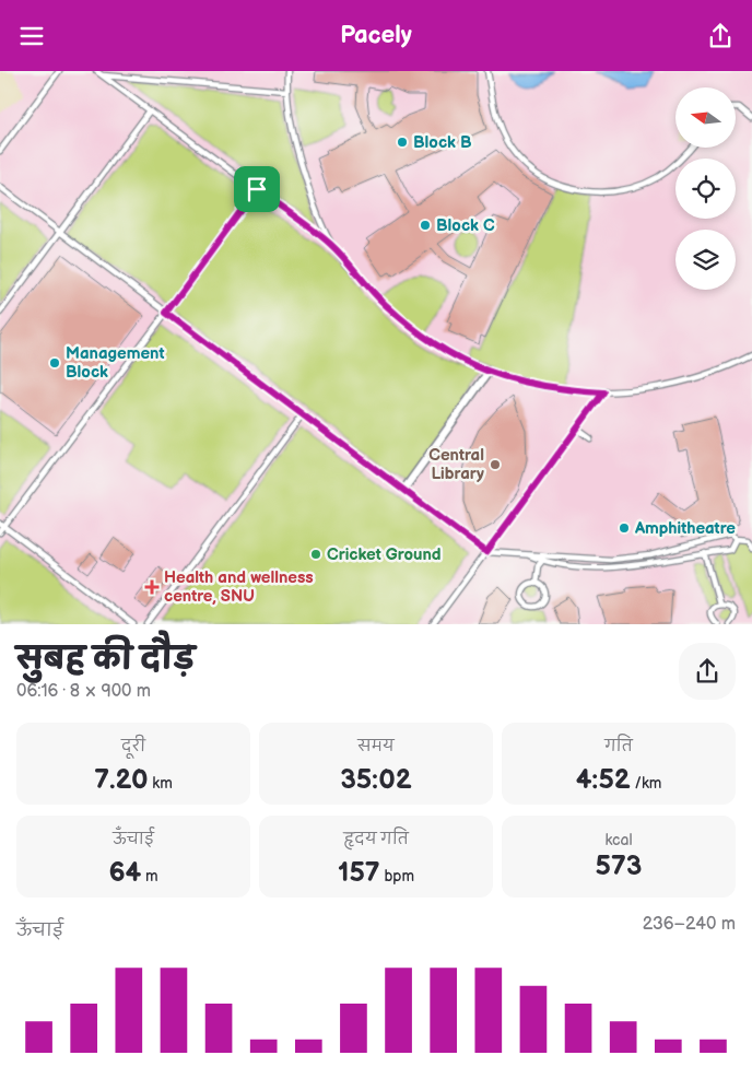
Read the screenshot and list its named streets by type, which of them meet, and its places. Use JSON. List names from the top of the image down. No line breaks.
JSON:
{"places":{"other":["Block B","Block C","Management Block","Central Library","Amphitheatre","Cricket Ground"],"health":["Health and wellness centre, SNU"]},"north":"left","page":{"header":"Pacely","heading":["सुबह की दौड़","06:16 · 8 × 900 m"],"stats":[["दूरी","7.20 km"],["समय","35:02"],["गति","4:52 /km"],["ऊँचाई","64 m"],["हृदय गति","157 bpm"],["kcal","573"]],"chart":["ऊँचाई","236–240 m"]}}
